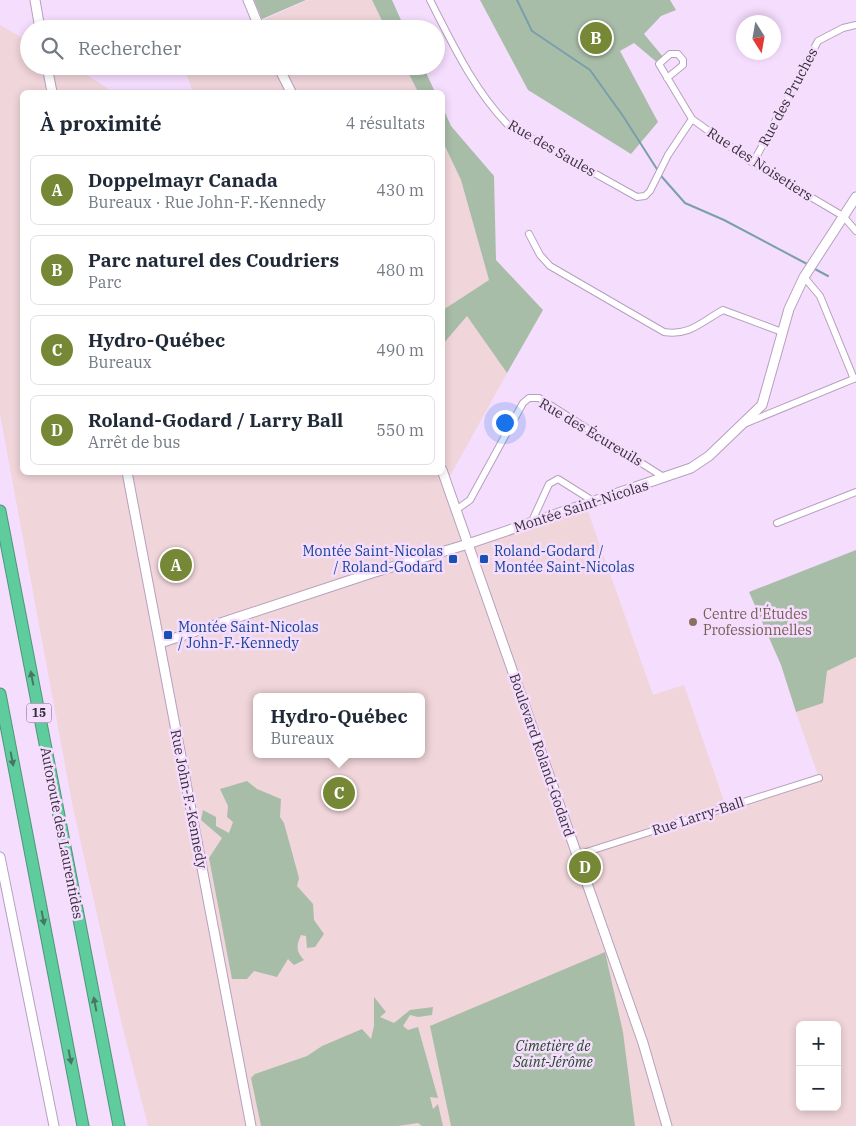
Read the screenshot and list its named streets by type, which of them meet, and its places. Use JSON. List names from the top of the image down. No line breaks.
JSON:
{"streets":{"highway":["15","Autoroute des Laurentides"],"street":["Rue des Pruches","Rue des Saules","Rue des Noisetiers","Rue des Écureuils","Montée Saint-Nicolas","Boulevard Roland-Godard","Rue John-F.-Kennedy","Rue Larry-Ball"]},"crossings":[["Rue des Pruches","Rue des Noisetiers"],["Rue des Saules","Rue des Noisetiers"],["Rue des Noisetiers","Montée Saint-Nicolas"],["Rue des Écureuils","Montée Saint-Nicolas"],["Rue des Écureuils","Boulevard Roland-Godard"],["Montée Saint-Nicolas","Boulevard Roland-Godard"],["Montée Saint-Nicolas","Rue John-F.-Kennedy"],["Boulevard Roland-Godard","Rue Larry-Ball"]],"parks":["Cimetière de Saint-Jérôme"],"places":{"transit":["Montée Saint-Nicolas / Roland-Godard","Roland-Godard / Montée Saint-Nicolas","Montée Saint-Nicolas / John-F.-Kennedy"],"other":["Centre d'Études Professionnelles"]},"north":"bottom","page":{"pins":["B","A","C","D"],"search":"Rechercher","heading":["À proximité","4 résultats"],"list":[{"mark":"A","name":"Doppelmayr Canada","note":"Bureaux · Rue John-F.-Kennedy","value":"430 m"},{"mark":"B","name":"Parc naturel des Coudriers","note":"Parc","value":"480 m"},{"mark":"C","name":"Hydro-Québec","note":"Bureaux","value":"490 m"},{"mark":"D","name":"Roland-Godard / Larry Ball","note":"Arrêt de bus","value":"550 m"}],"popup":["Hydro-Québec","Bureaux"],"map_buttons":["+","−"]}}
